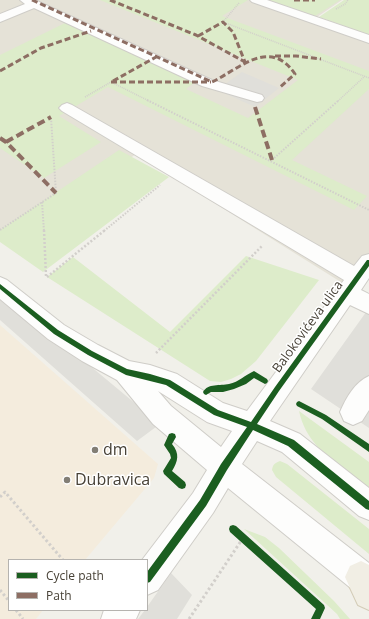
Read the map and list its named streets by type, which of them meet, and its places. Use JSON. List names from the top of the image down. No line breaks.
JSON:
{"streets":{"street":["Balokovićeva ulica"]},"places":["dm","Dubravica"],"legend":["Cycle path","Path"]}
